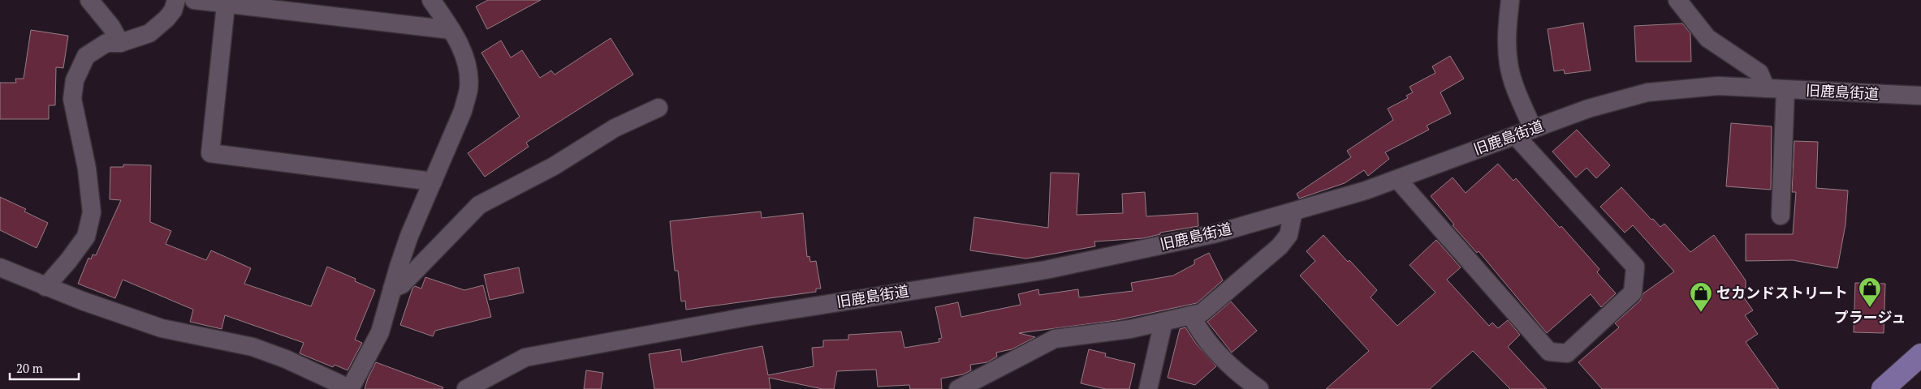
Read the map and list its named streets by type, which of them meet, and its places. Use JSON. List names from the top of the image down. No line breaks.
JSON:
{"streets":{"street":["旧鹿島街道"]},"places":{"shop":["プラージュ","セカンドストリート"]},"scale_bar":"20 m"}
